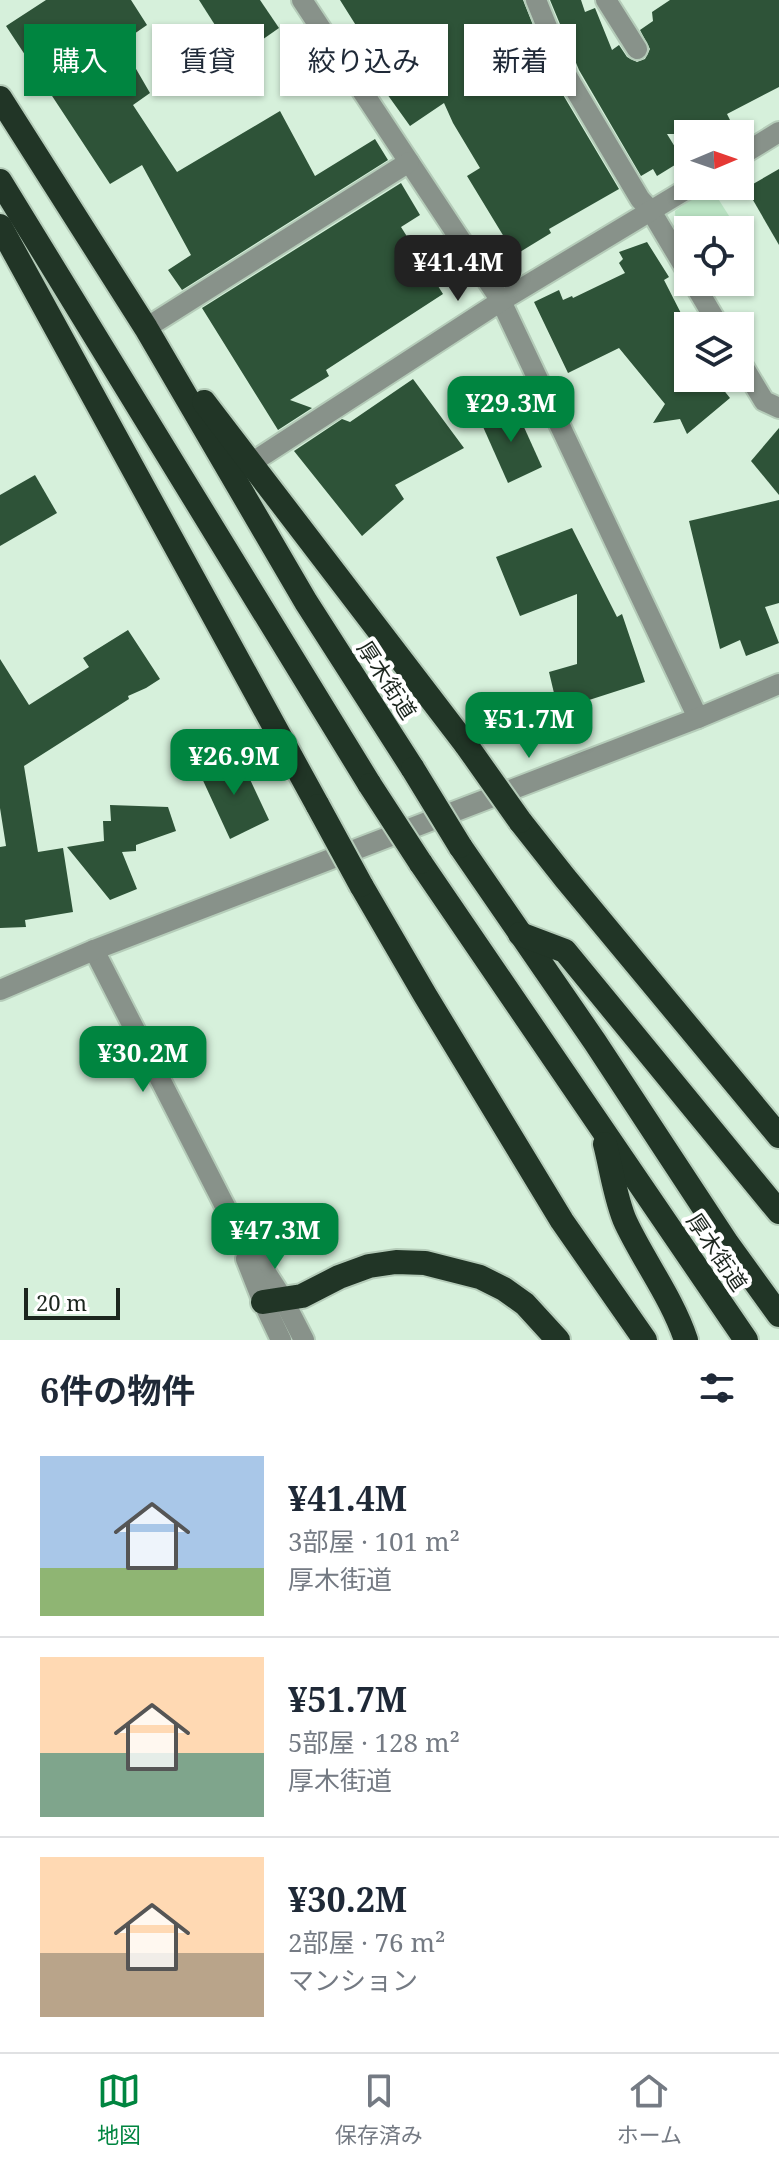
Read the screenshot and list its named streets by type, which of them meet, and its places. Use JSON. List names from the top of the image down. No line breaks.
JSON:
{"streets":{"highway":["厚木街道"]},"scale_bar":"20 m","north":"right","page":{"chip":["購入","賃貸","絞り込み","新着"],"price":["¥41.4M","¥29.3M","¥51.7M","¥26.9M","¥30.2M","¥47.3M"],"scale":"20 m","heading":"6件の物件","list":[{"name":"¥41.4M","note":"3部屋 · 101 m² · 厚木街道"},{"name":"¥51.7M","note":"5部屋 · 128 m² · 厚木街道"},{"name":"¥30.2M","note":"2部屋 · 76 m² · マンション"}],"tabs":["地図","保存済み","ホーム"]}}
